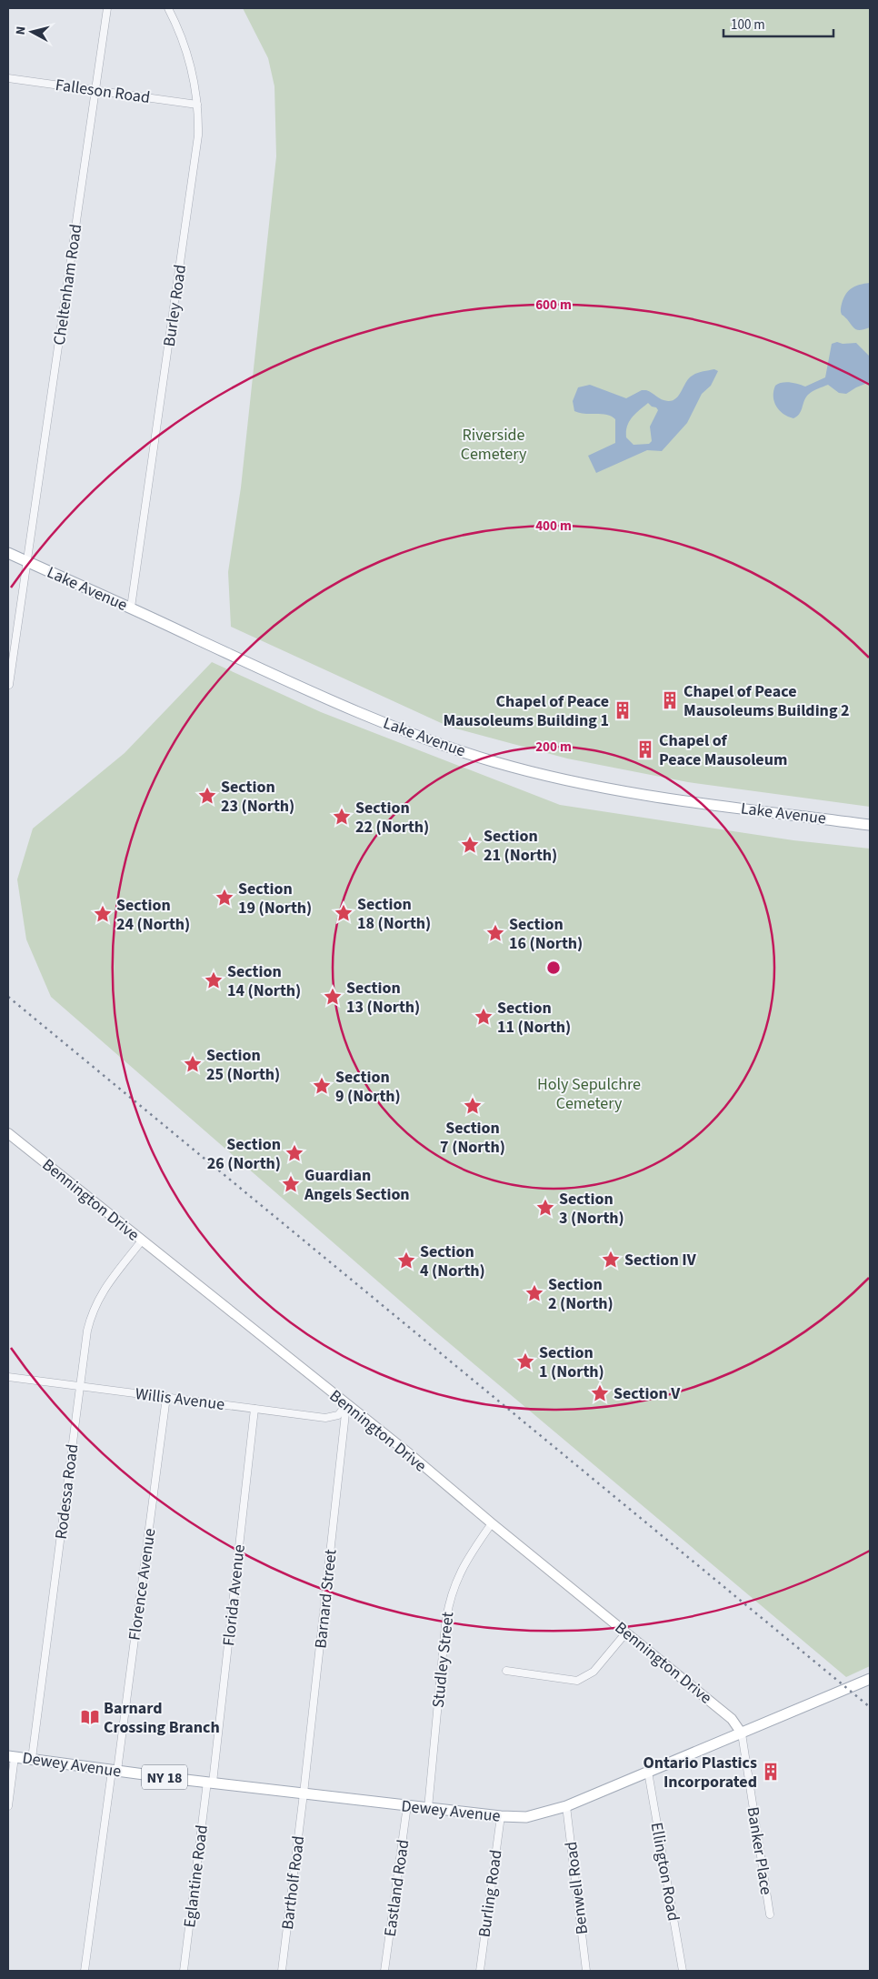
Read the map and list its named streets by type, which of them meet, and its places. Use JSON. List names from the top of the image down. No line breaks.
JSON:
{"streets":{"main road":["Lake Avenue","Dewey Avenue","NY 18"],"street":["Falleson Road","Cheltenham Road","Burley Road","Bennington Drive","Willis Avenue","Rodessa Road","Florence Avenue","Florida Avenue","Barnard Street","Studley Street","Banker Place","Ellington Road","Eglantine Road","Bartholf Road","Eastland Road","Benwell Road","Burling Road"]},"crossings":[["Falleson Road","Cheltenham Road"],["Falleson Road","Burley Road"],["Cheltenham Road","Lake Avenue"],["Burley Road","Lake Avenue"],["Bennington Drive","Willis Avenue"],["Bennington Drive","Rodessa Road"],["Bennington Drive","Barnard Street"],["Bennington Drive","Studley Street"],["Bennington Drive","Dewey Avenue"],["Bennington Drive","Banker Place"],["Willis Avenue","Rodessa Road"],["Willis Avenue","Florence Avenue"],["Willis Avenue","Florida Avenue"],["Willis Avenue","Barnard Street"],["Rodessa Road","Dewey Avenue"],["Florence Avenue","Dewey Avenue"],["Florida Avenue","Dewey Avenue"],["Florida Avenue","Eglantine Road"],["Barnard Street","Dewey Avenue"],["Barnard Street","Bartholf Road"],["Studley Street","Dewey Avenue"],["Dewey Avenue","Banker Place"],["Dewey Avenue","Ellington Road"],["Dewey Avenue","Eglantine Road"],["Dewey Avenue","Bartholf Road"],["Dewey Avenue","Eastland Road"],["Dewey Avenue","Benwell Road"],["Dewey Avenue","Burling Road"]],"parks":["Riverside Cemetery","Holy Sepulchre Cemetery"],"places":{"building":["Chapel of Peace Mausoleums Building 2","Chapel of Peace Mausoleums Building 1","Chapel of Peace Mausoleum","Ontario Plastics Incorporated"],"place":["Section 23 (North)","Section 22 (North)","Section 21 (North)","Section 19 (North)","Section 18 (North)","Section 24 (North)","Section 16 (North)","Section 14 (North)","Section 13 (North)","Section 11 (North)","Section 25 (North)","Section 9 (North)","Section 7 (North)","Section 26 (North)","Guardian Angels Section","Section 3 (North)","Section IV","Section 4 (North)","Section 2 (North)","Section 1 (North)","Section V"],"library":["Barnard Crossing Branch"]},"scale_bar":"100 m","north":"left","rings":["600 m","400 m","200 m"]}
